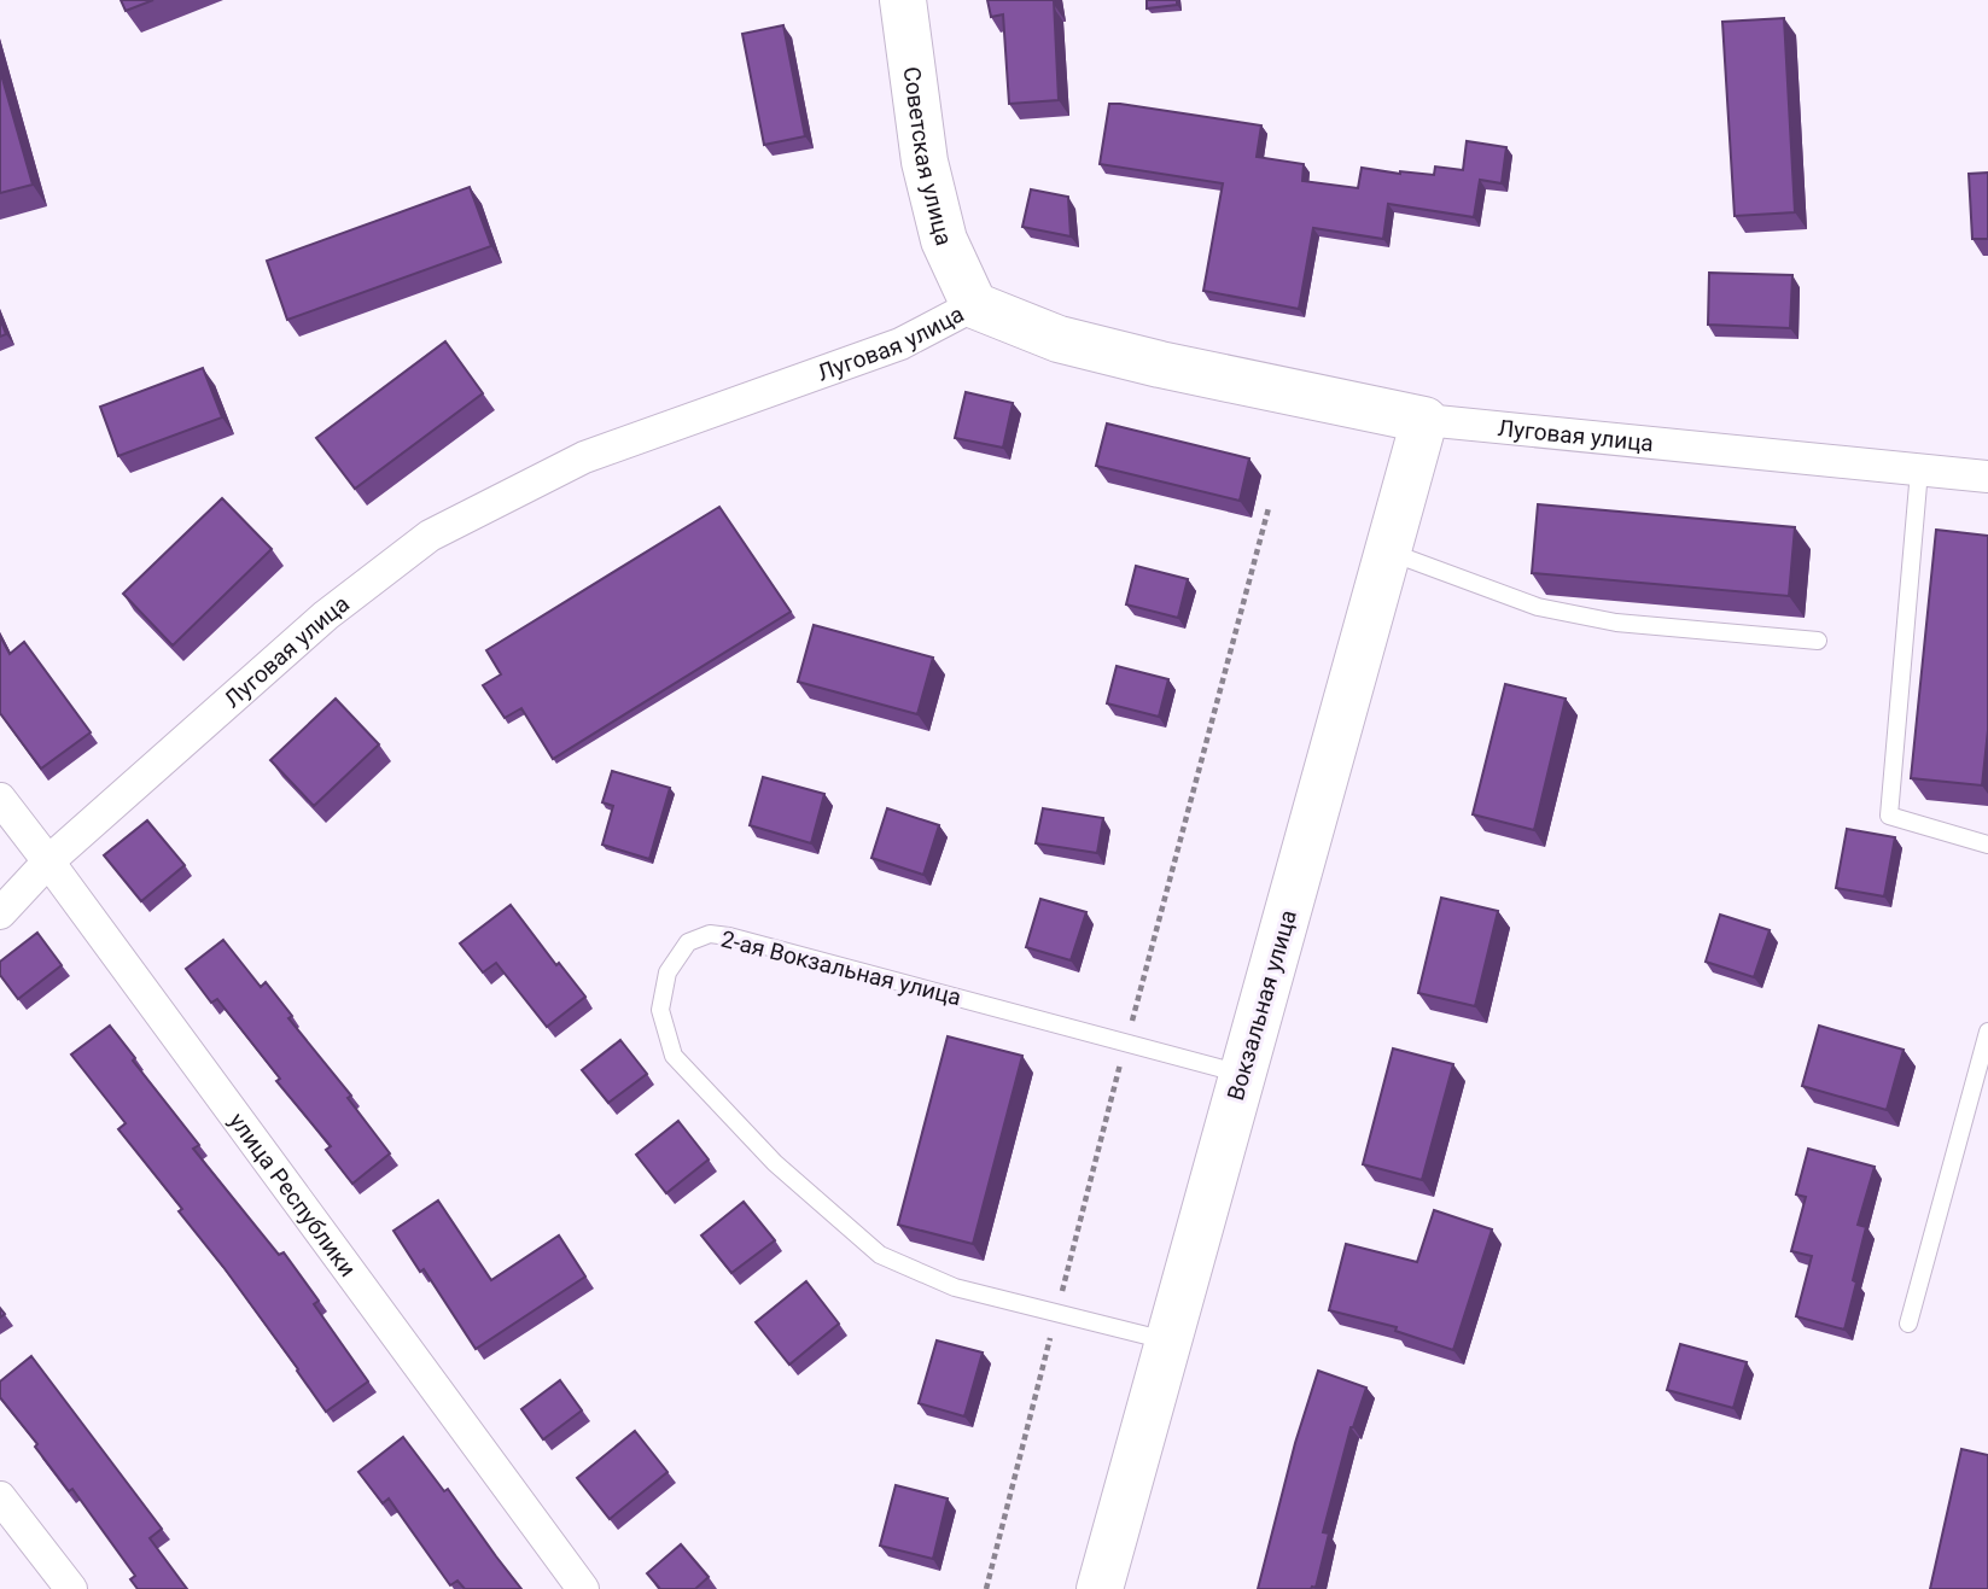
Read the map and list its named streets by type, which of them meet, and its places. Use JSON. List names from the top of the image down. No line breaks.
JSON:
{"streets":{"street":["Советская улица","Луговая улица","Вокзальная улица","улица Республики"],"lane":["2-ая Вокзальная улица"]},"crossings":[["Советская улица","Луговая улица"],["Луговая улица","Вокзальная улица"],["Луговая улица","улица Республики"],["2-ая Вокзальная улица","Вокзальная улица"]]}
